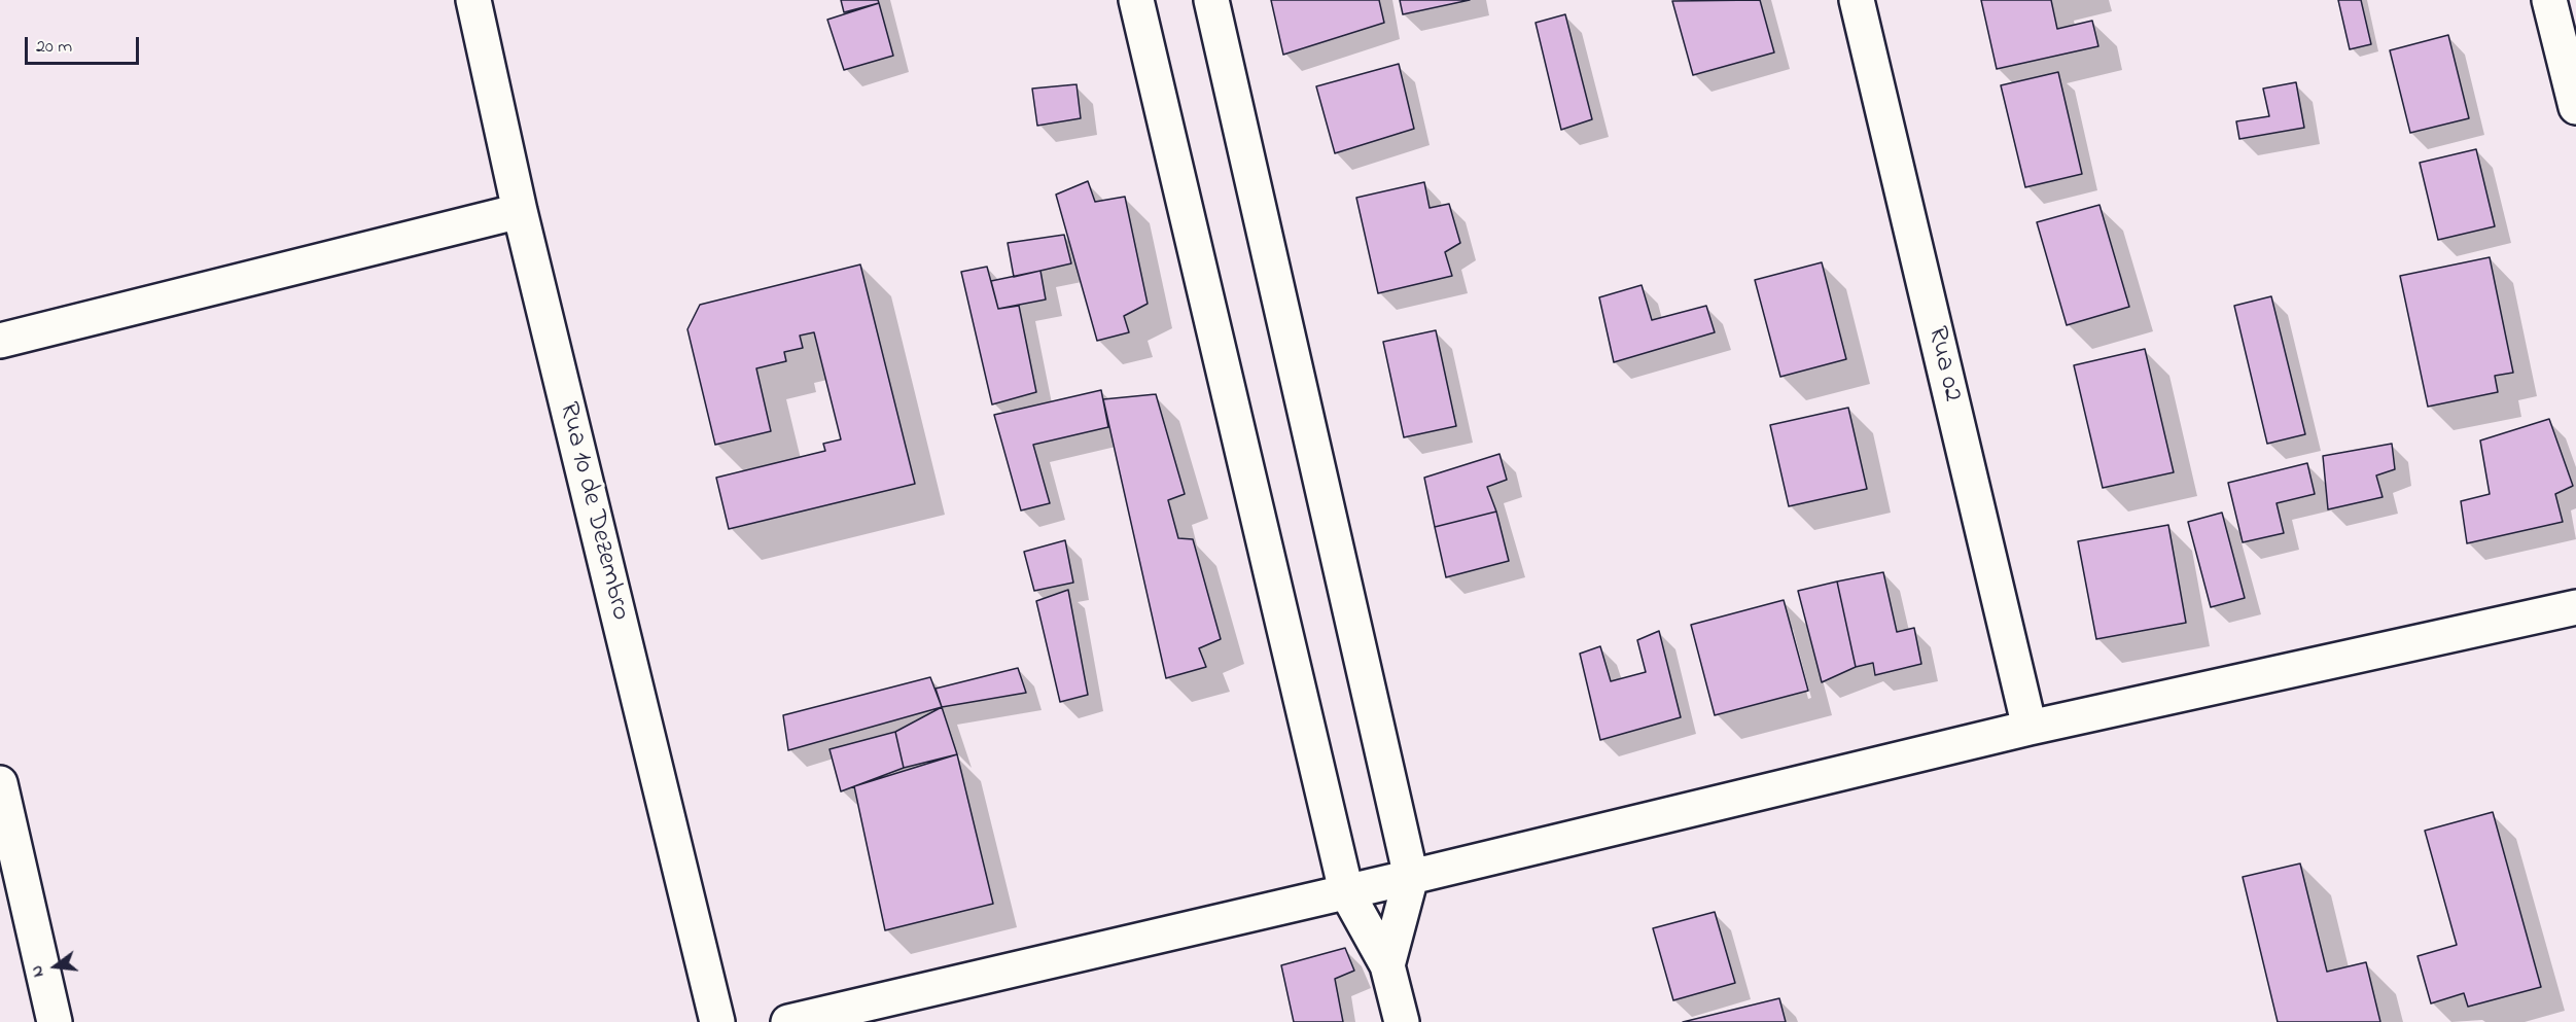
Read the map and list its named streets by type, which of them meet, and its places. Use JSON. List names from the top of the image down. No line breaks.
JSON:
{"streets":{"street":["Rua 02","Rua 10 de Dezembro"]},"scale_bar":"20 m","north":"left"}
